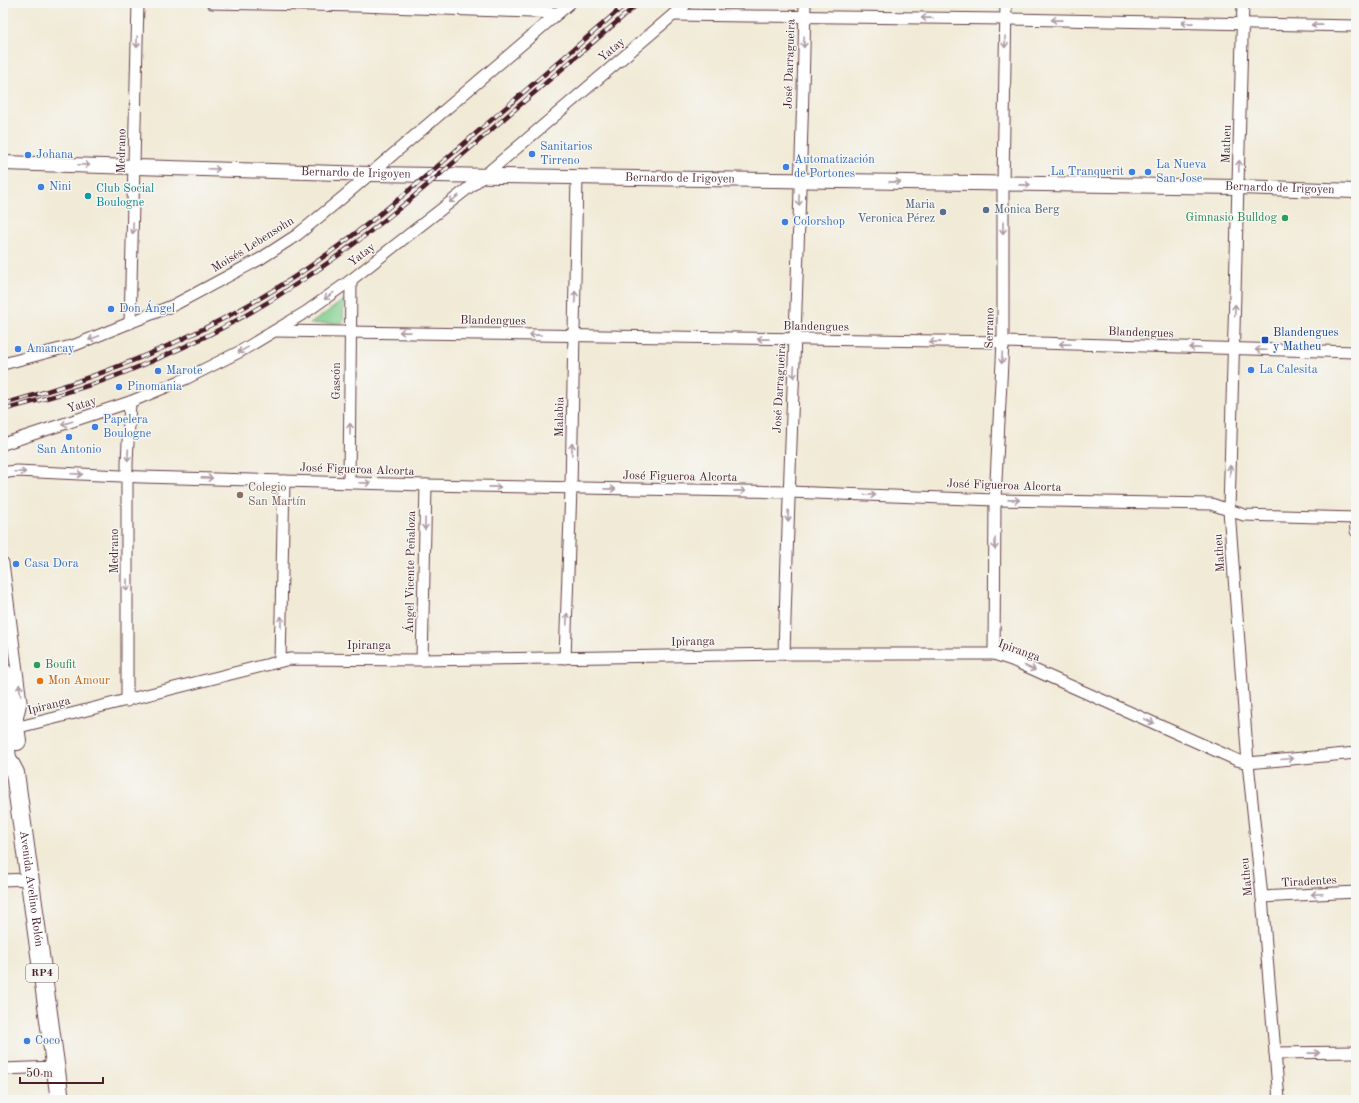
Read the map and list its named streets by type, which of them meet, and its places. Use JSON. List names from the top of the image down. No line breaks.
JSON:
{"streets":{"main road":["Avenida Avelino Rolón","RP4"],"street":["Yatay","José Darragueira","Matheu","Medrano","Bernardo de Irigoyen","Moisés Lebensohn","Blandengues","Serrano","Gascón","Malabia","José Figueroa Alcorta","Ángel Vicente Peñaloza","Ipiranga","Tiradentes"]},"crossings":[["Yatay","Medrano"],["Yatay","Bernardo de Irigoyen"],["Yatay","Blandengues"],["Yatay","Gascón"],["José Darragueira","Bernardo de Irigoyen"],["José Darragueira","Blandengues"],["José Darragueira","José Figueroa Alcorta"],["José Darragueira","Ipiranga"],["Matheu","Bernardo de Irigoyen"],["Matheu","Blandengues"],["Matheu","José Figueroa Alcorta"],["Matheu","Ipiranga"],["Matheu","Tiradentes"],["Medrano","Bernardo de Irigoyen"],["Medrano","Moisés Lebensohn"],["Medrano","José Figueroa Alcorta"],["Medrano","Ipiranga"],["Bernardo de Irigoyen","Moisés Lebensohn"],["Bernardo de Irigoyen","Serrano"],["Bernardo de Irigoyen","Malabia"],["Blandengues","Serrano"],["Blandengues","Gascón"],["Blandengues","Malabia"],["Serrano","José Figueroa Alcorta"],["Serrano","Ipiranga"],["Gascón","José Figueroa Alcorta"],["Malabia","José Figueroa Alcorta"],["Malabia","Ipiranga"],["José Figueroa Alcorta","Ángel Vicente Peñaloza"],["Ángel Vicente Peñaloza","Ipiranga"],["Ipiranga","Avenida Avelino Rolón"]],"one_way":["Yatay","José Darragueira","Matheu","Medrano","Bernardo de Irigoyen","Blandengues","Serrano","Gascón","Malabia","José Figueroa Alcorta","Ángel Vicente Peñaloza","Tiradentes"],"places":{"other":["Sanitarios Tirreno","Johana","Automatización de Portones","La Tranquerit","La Nueva San Jose","Nini","Club Social Boulogne","Monica Berg","Maria Veronica Pérez","Gimnasio Bulldog","Colorshop","Don Ángel","Amancay","La Calesita","Marote","Pinomania","Papelera Boulogne","San Antonio","Colegio San Martín","Casa Dora","Boufit","Mon Amour","Coco"],"transit":["Blandengues y Matheu"]},"scale_bar":"50 m"}
